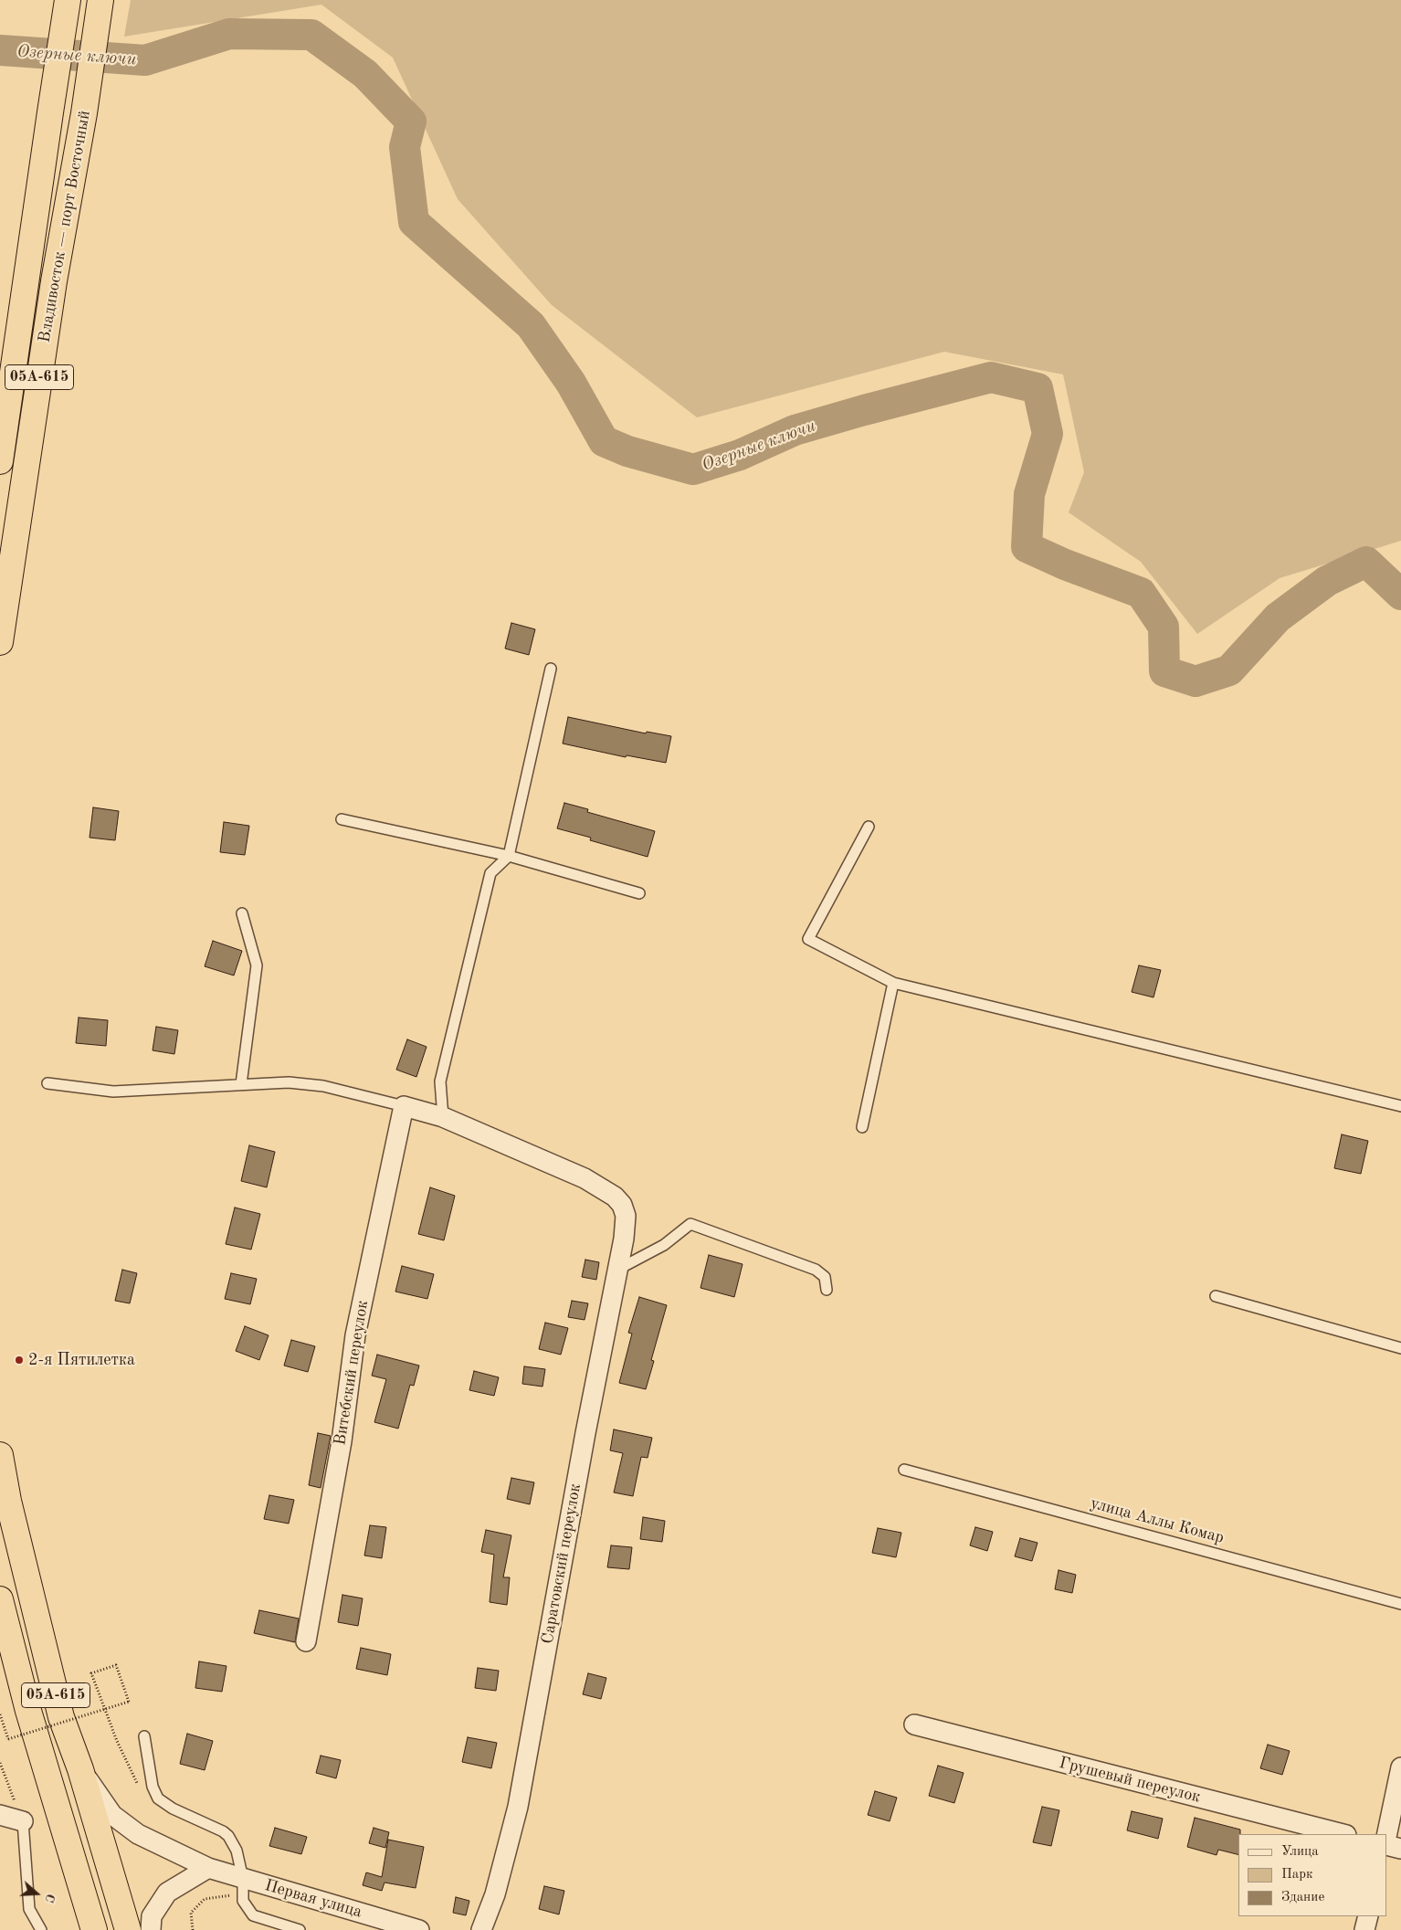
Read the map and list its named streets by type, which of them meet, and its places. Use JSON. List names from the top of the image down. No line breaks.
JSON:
{"streets":{"highway":["Владивосток — порт Восточный","05А-615"],"street":["Витебский переулок","Саратовский переулок","Грушевый переулок","Первая улица"],"lane":["улица Аллы Комар"]},"crossings":[["05А-615","Первая улица"]],"water":["Озерные ключи"],"places":["2-я Пятилетка"],"legend":["Улица","Парк","Здание"],"north":"right"}
